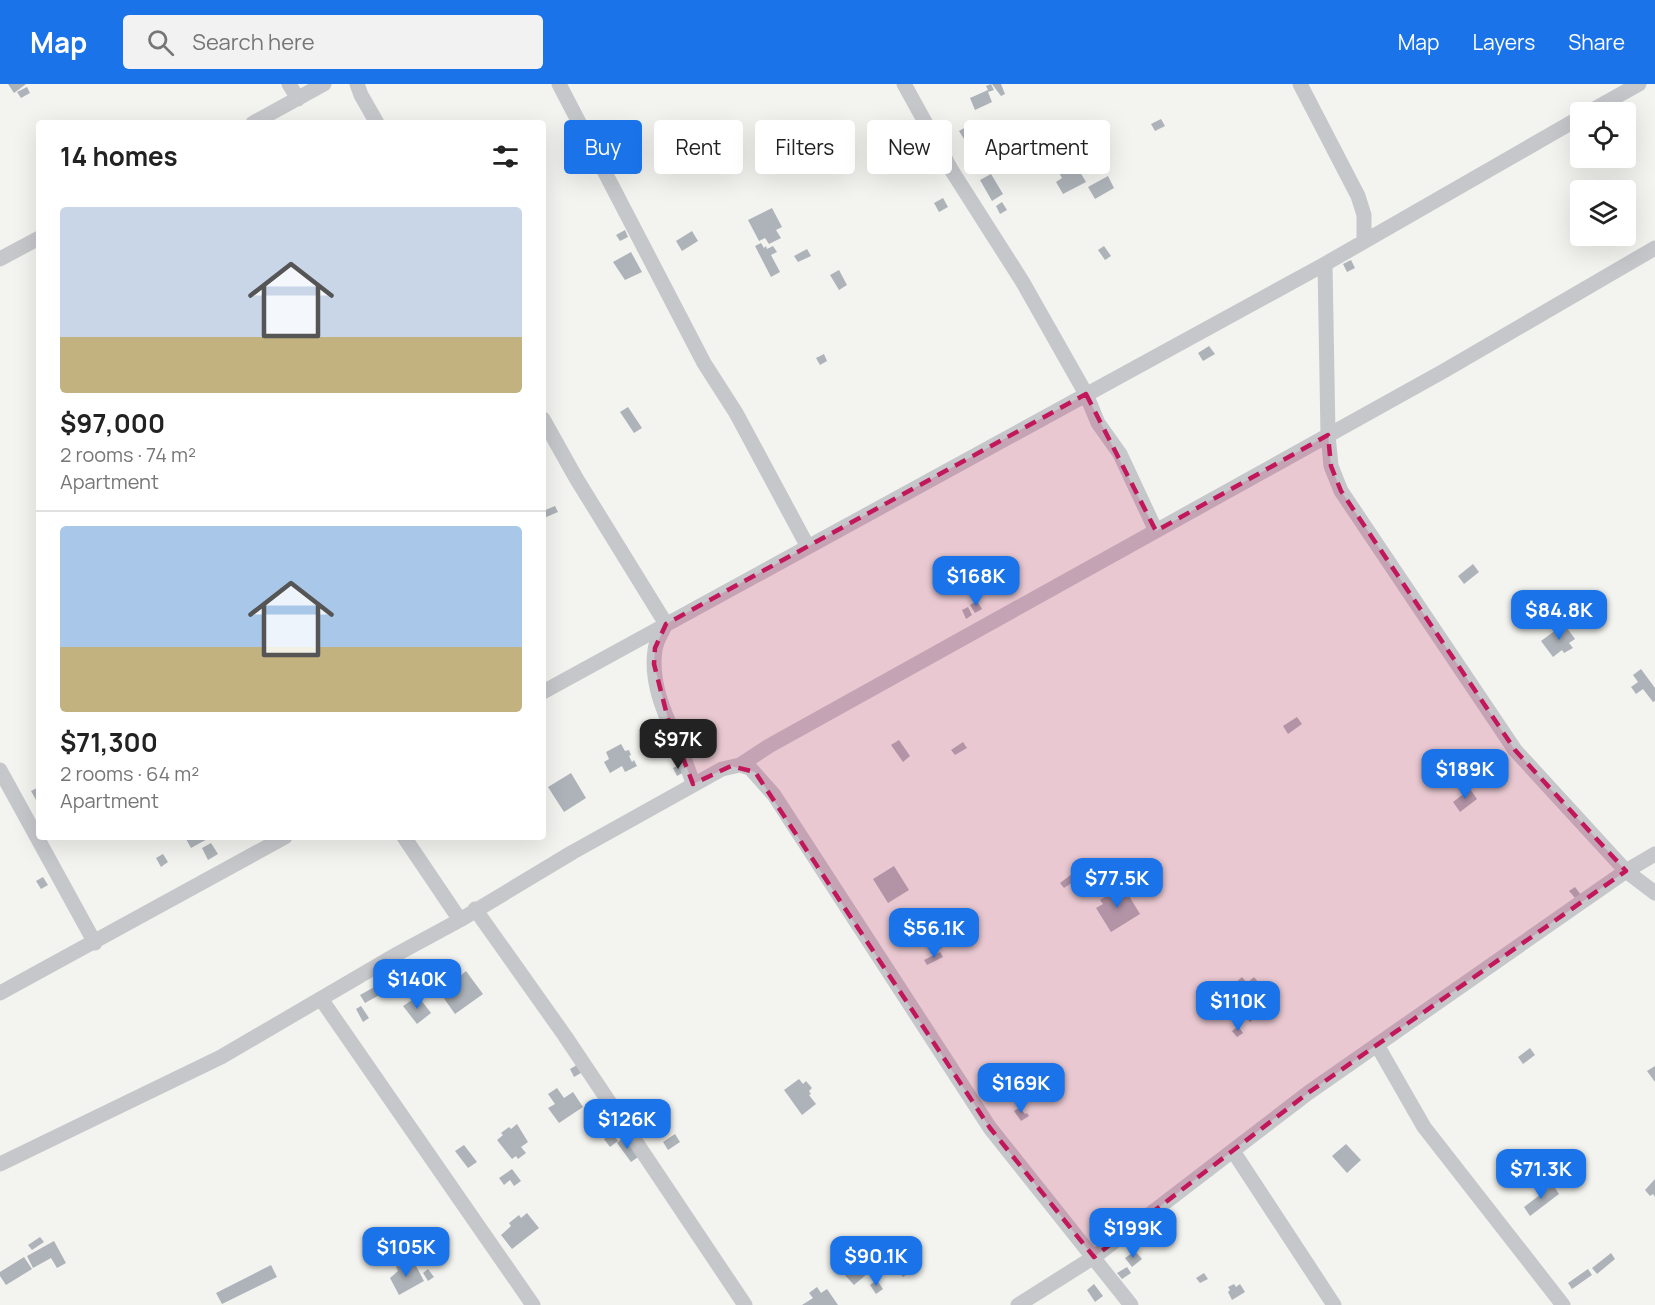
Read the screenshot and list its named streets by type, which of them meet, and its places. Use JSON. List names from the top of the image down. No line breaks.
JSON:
{"page":{"header":"Map","search":"Search here","nav":["Map","Layers","Share"],"chip":["Buy","Rent","Filters","New","Apartment"],"heading":"14 homes","list":[{"name":"$97,000","note":"2 rooms · 74 m² · Apartment"},{"name":"$71,300","note":"2 rooms · 64 m² · Apartment"}],"price":["$168K","$84.8K","$97K","$189K","$77.5K","$56.1K","$140K","$110K","$169K","$126K","$71.3K","$199K","$105K","$90.1K"]}}
